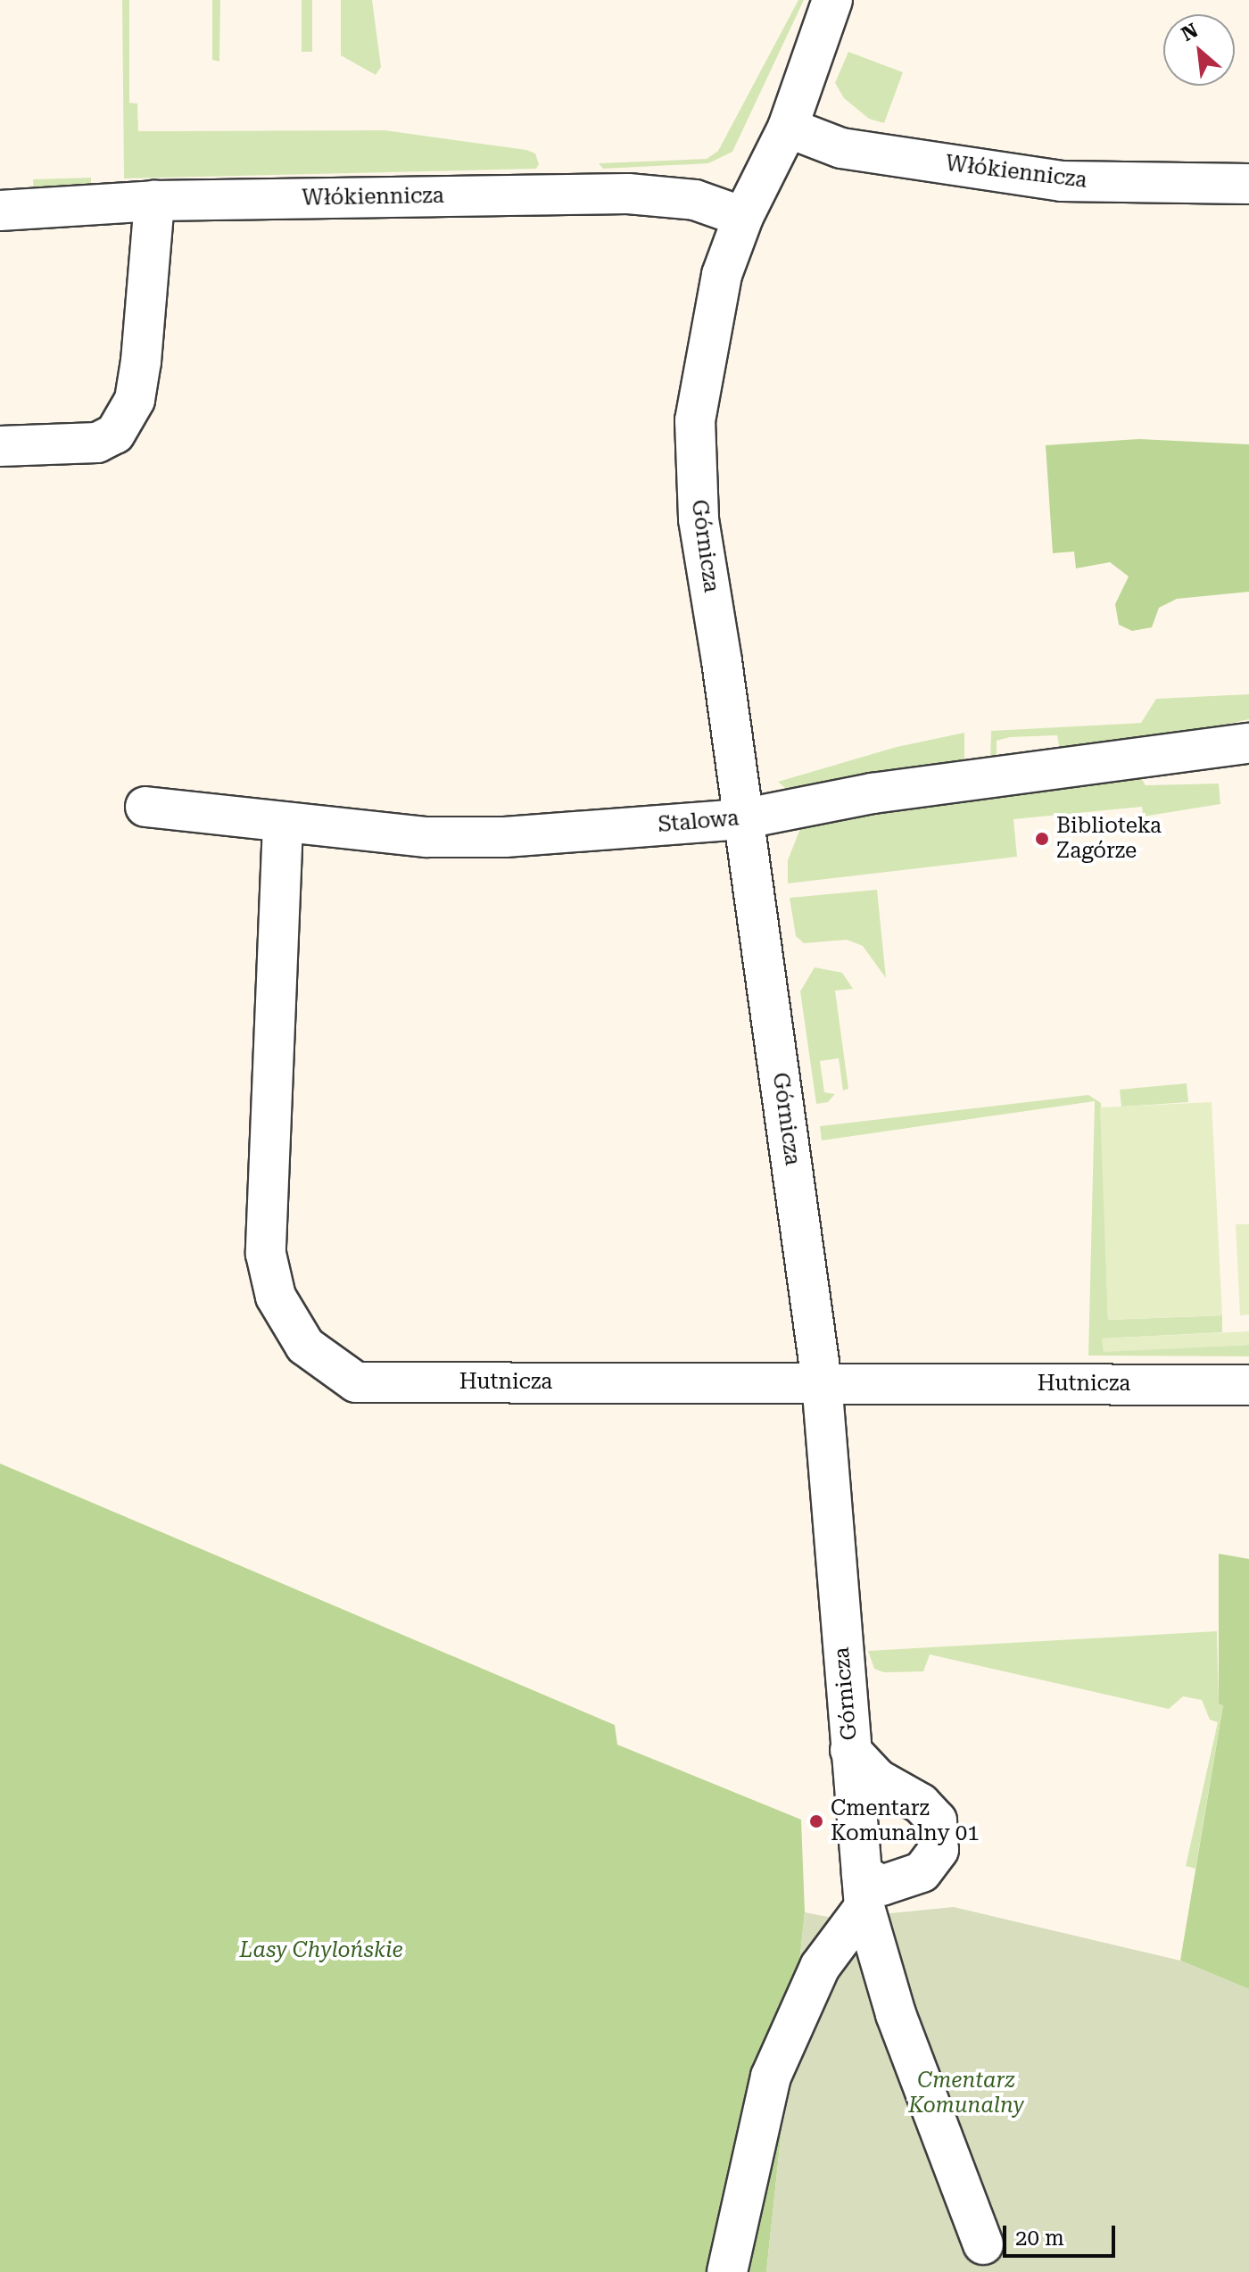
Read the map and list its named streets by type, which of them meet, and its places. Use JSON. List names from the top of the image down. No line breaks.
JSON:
{"streets":{"street":["Włókiennicza","Górnicza","Stalowa","Hutnicza"]},"crossings":[["Włókiennicza","Górnicza"],["Górnicza","Stalowa"],["Górnicza","Hutnicza"],["Stalowa","Hutnicza"]],"parks":["Lasy Chylońskie","Cmentarz Komunalny"],"places":["Biblioteka Zagórze","Cmentarz Komunalny 01"],"scale_bar":"20 m","north":"top left"}
